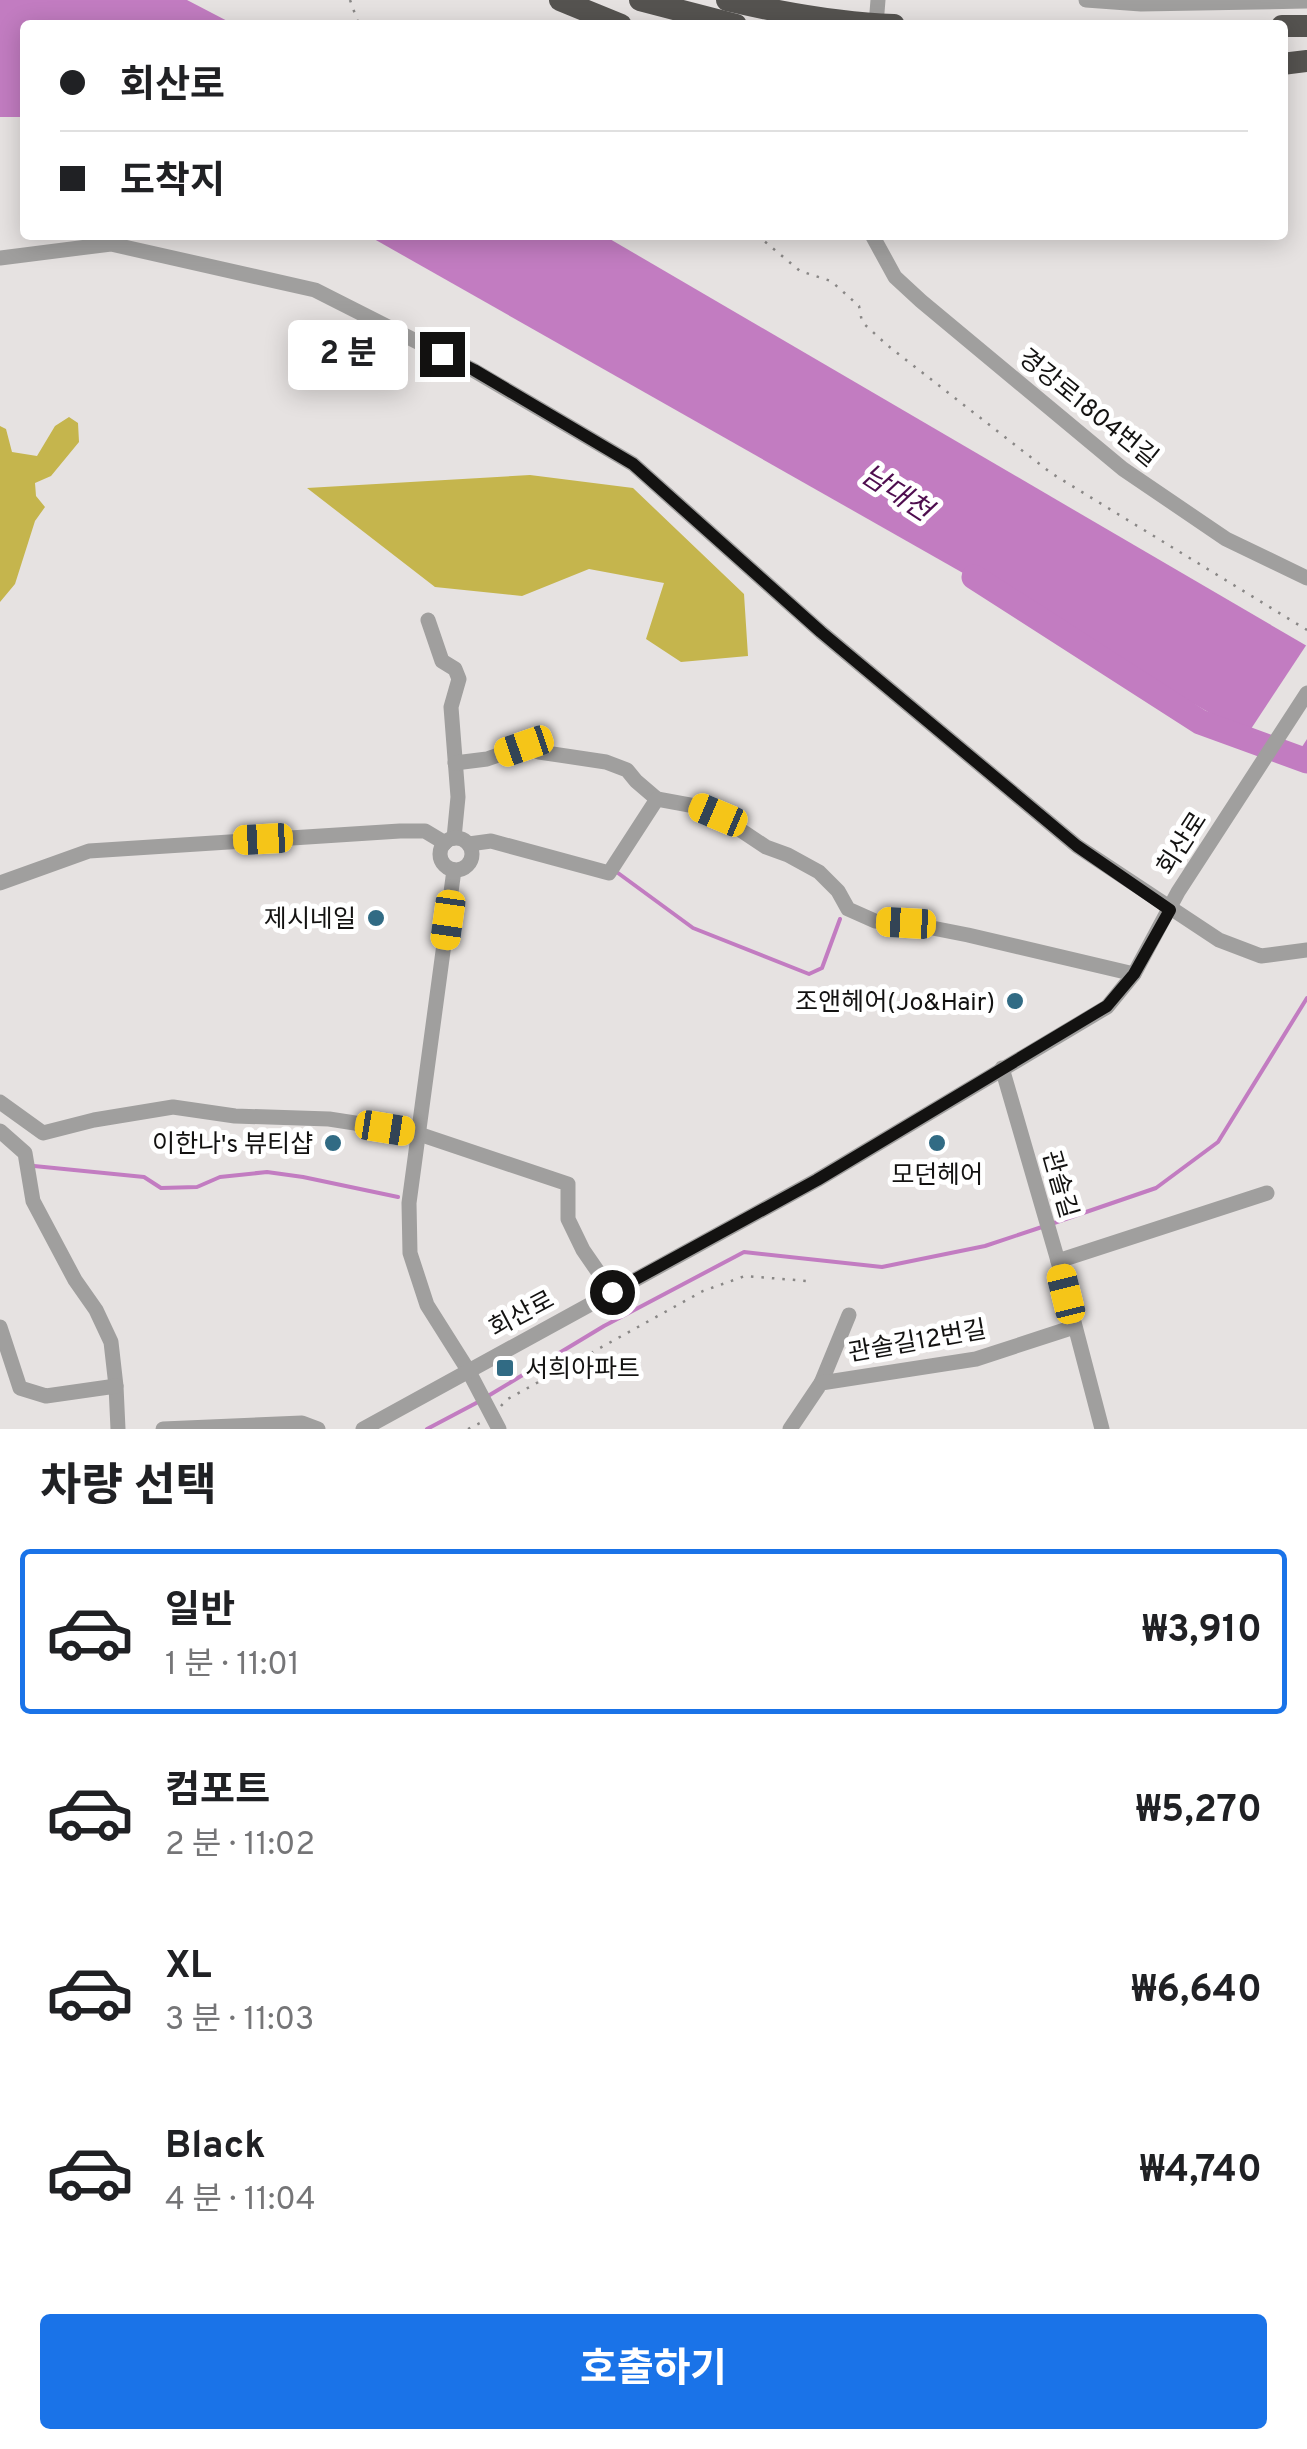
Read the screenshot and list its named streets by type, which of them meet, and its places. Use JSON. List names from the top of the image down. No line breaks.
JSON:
{"streets":{"street":["경강로1804번길","회산로","관솔길","관솔길12번길"]},"crossings":[["회산로","관솔길"],["관솔길","관솔길12번길"]],"water":["남대천"],"places":{"other":["제시네일","조앤헤어(Jo&Hair)","이한나's 뷰티샵","모던헤어"],"transit":["서희아파트"]},"page":{"banner":["회산로","도착지"],"bubble":"2 분","heading":"차량 선택","list":[{"name":"일반","note":"1 분 · 11:01","value":"₩3,910"},{"name":"컴포트","note":"2 분 · 11:02","value":"₩5,270"},{"name":"XL","note":"3 분 · 11:03","value":"₩6,640"},{"name":"Black","note":"4 분 · 11:04","value":"₩4,740"}],"buttons":"호출하기"}}
